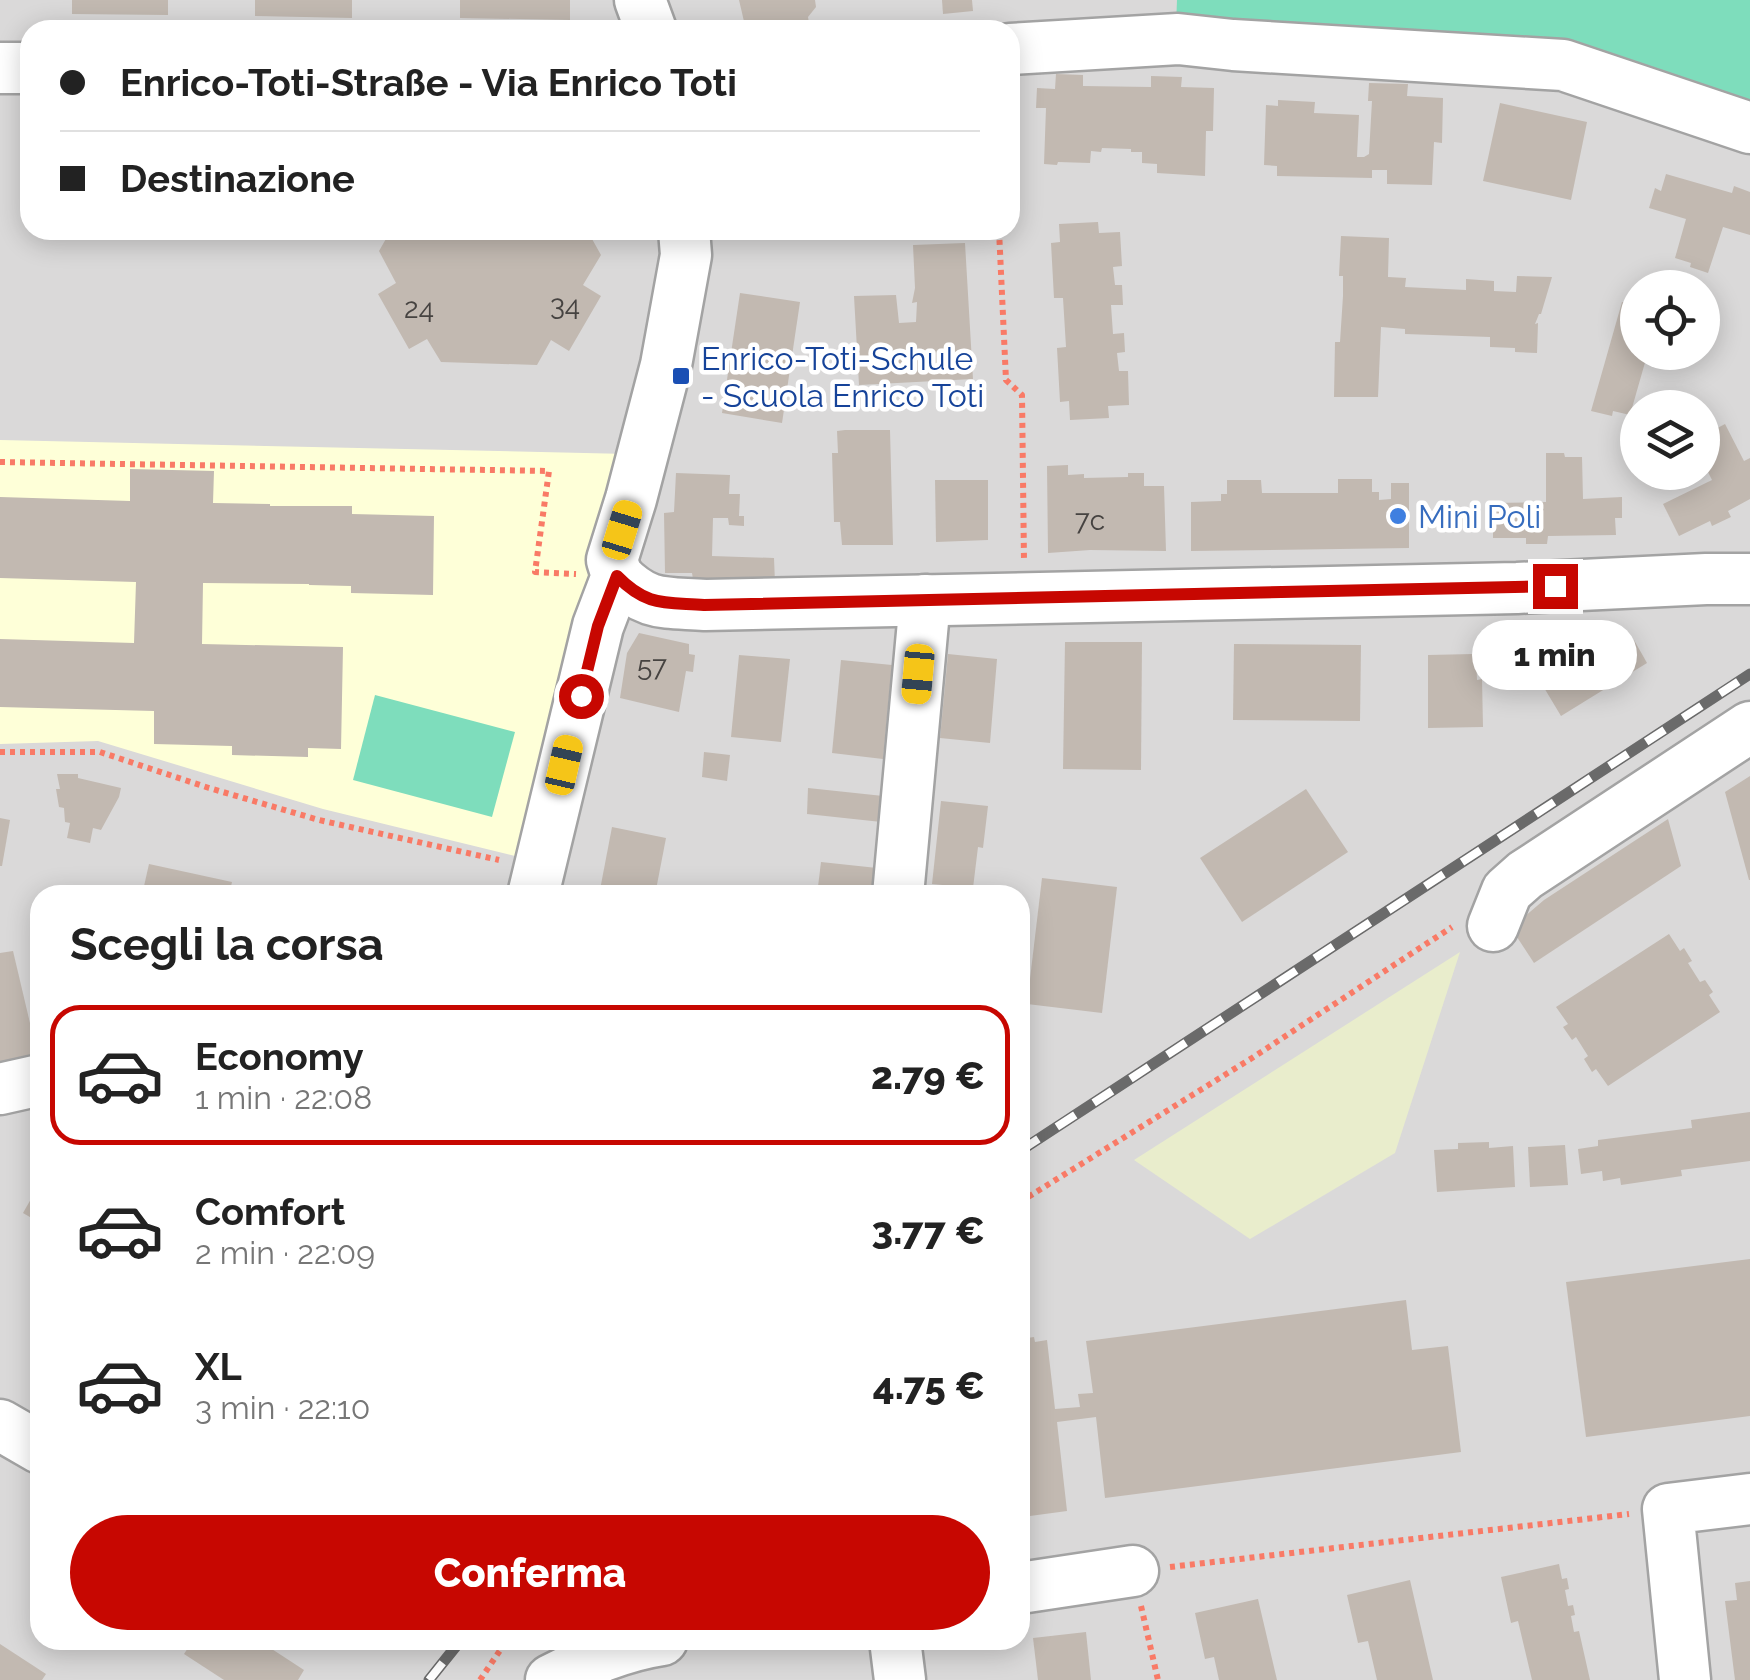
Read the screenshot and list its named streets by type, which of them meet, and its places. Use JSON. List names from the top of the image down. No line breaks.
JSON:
{"places":{"transit":["Enrico-Toti-Schule - Scuola Enrico Toti"],"other":["Mini Poli"]},"house_numbers":["34","24","7c","57"],"page":{"banner":["Enrico-Toti-Straße - Via Enrico Toti","Destinazione"],"bubble":"1 min","heading":"Scegli la corsa","list":[{"name":"Economy","note":"1 min · 22:08","value":"2.79 €"},{"name":"Comfort","note":"2 min · 22:09","value":"3.77 €"},{"name":"XL","note":"3 min · 22:10","value":"4.75 €"}],"buttons":"Conferma"}}
